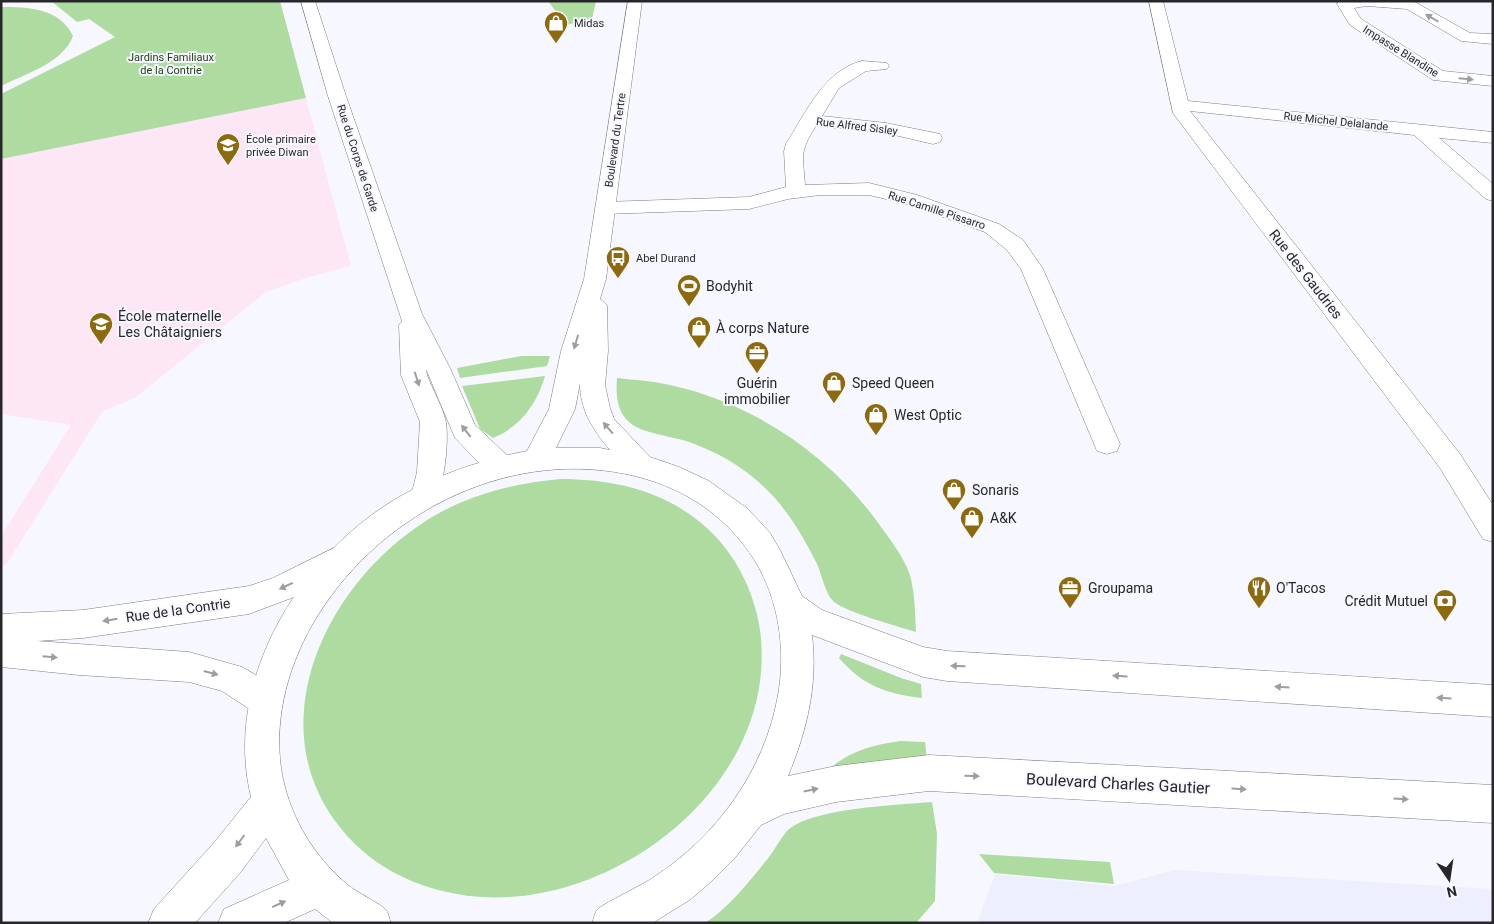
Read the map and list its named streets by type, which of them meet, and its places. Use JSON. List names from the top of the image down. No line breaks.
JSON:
{"streets":{"street":["Impasse Blandine","Rue Michel Delalande","Rue Alfred Sisley","Boulevard du Tertre","Rue du Corps de Garde","Rue Camille Pissarro","Rue des Gaudries","Rue de la Contrie","Boulevard Charles Gautier"]},"crossings":[["Rue Michel Delalande","Rue des Gaudries"],["Rue Alfred Sisley","Rue Camille Pissarro"],["Boulevard du Tertre","Rue Camille Pissarro"]],"parks":["Jardins Familiaux de la Contrie"],"places":{"shop":["Midas","À corps Nature","Speed Queen","West Optic","Sonaris","A&K"],"school or university":["École primaire privée Diwan","École maternelle Les Châtaigniers"],"bus stop":["Abel Durand"],"sports":["Bodyhit"],"office":["Guérin immobilier","Groupama"],"restaurant":["O'Tacos"],"bank":["Crédit Mutuel"]},"north":"bottom"}
